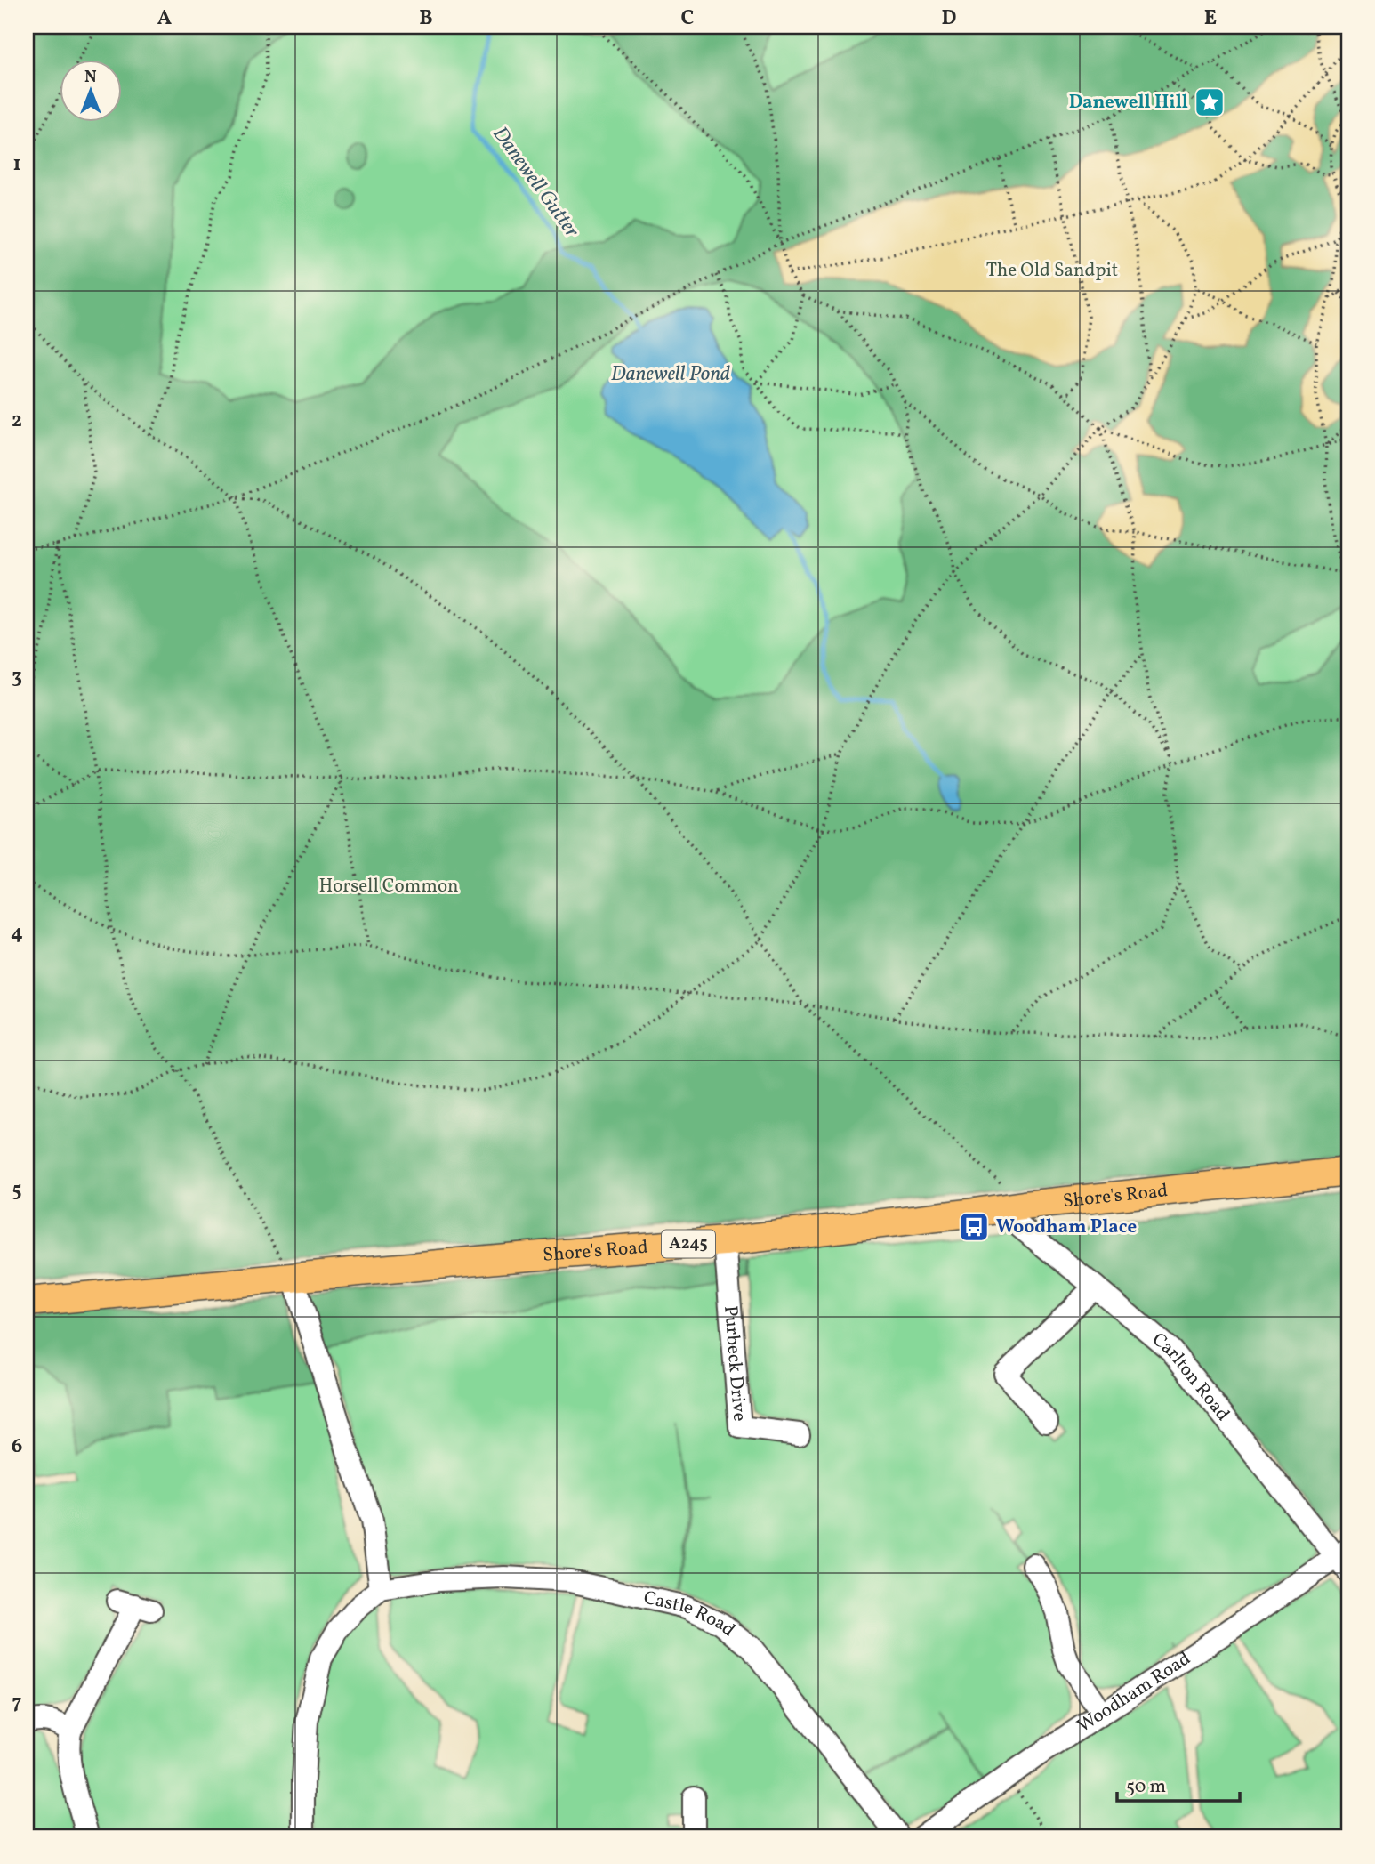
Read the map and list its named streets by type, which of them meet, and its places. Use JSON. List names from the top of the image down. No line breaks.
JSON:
{"streets":{"main road":["Shore's Road","A245"],"street":["Purbeck Drive","Carlton Road","Castle Road","Woodham Road"]},"crossings":[["Shore's Road","Purbeck Drive"],["Shore's Road","Carlton Road"],["Carlton Road","Woodham Road"]],"water":["Danewell Gutter","Danewell Pond"],"parks":["The Old Sandpit","Horsell Common"],"places":{"place":["Danewell Hill"],"bus stop":["Woodham Place"]},"scale_bar":"50 m","north":"top","grid":{"columns":["A","B","C","D","E"],"rows":["1","2","3","4","5","6","7"]}}
